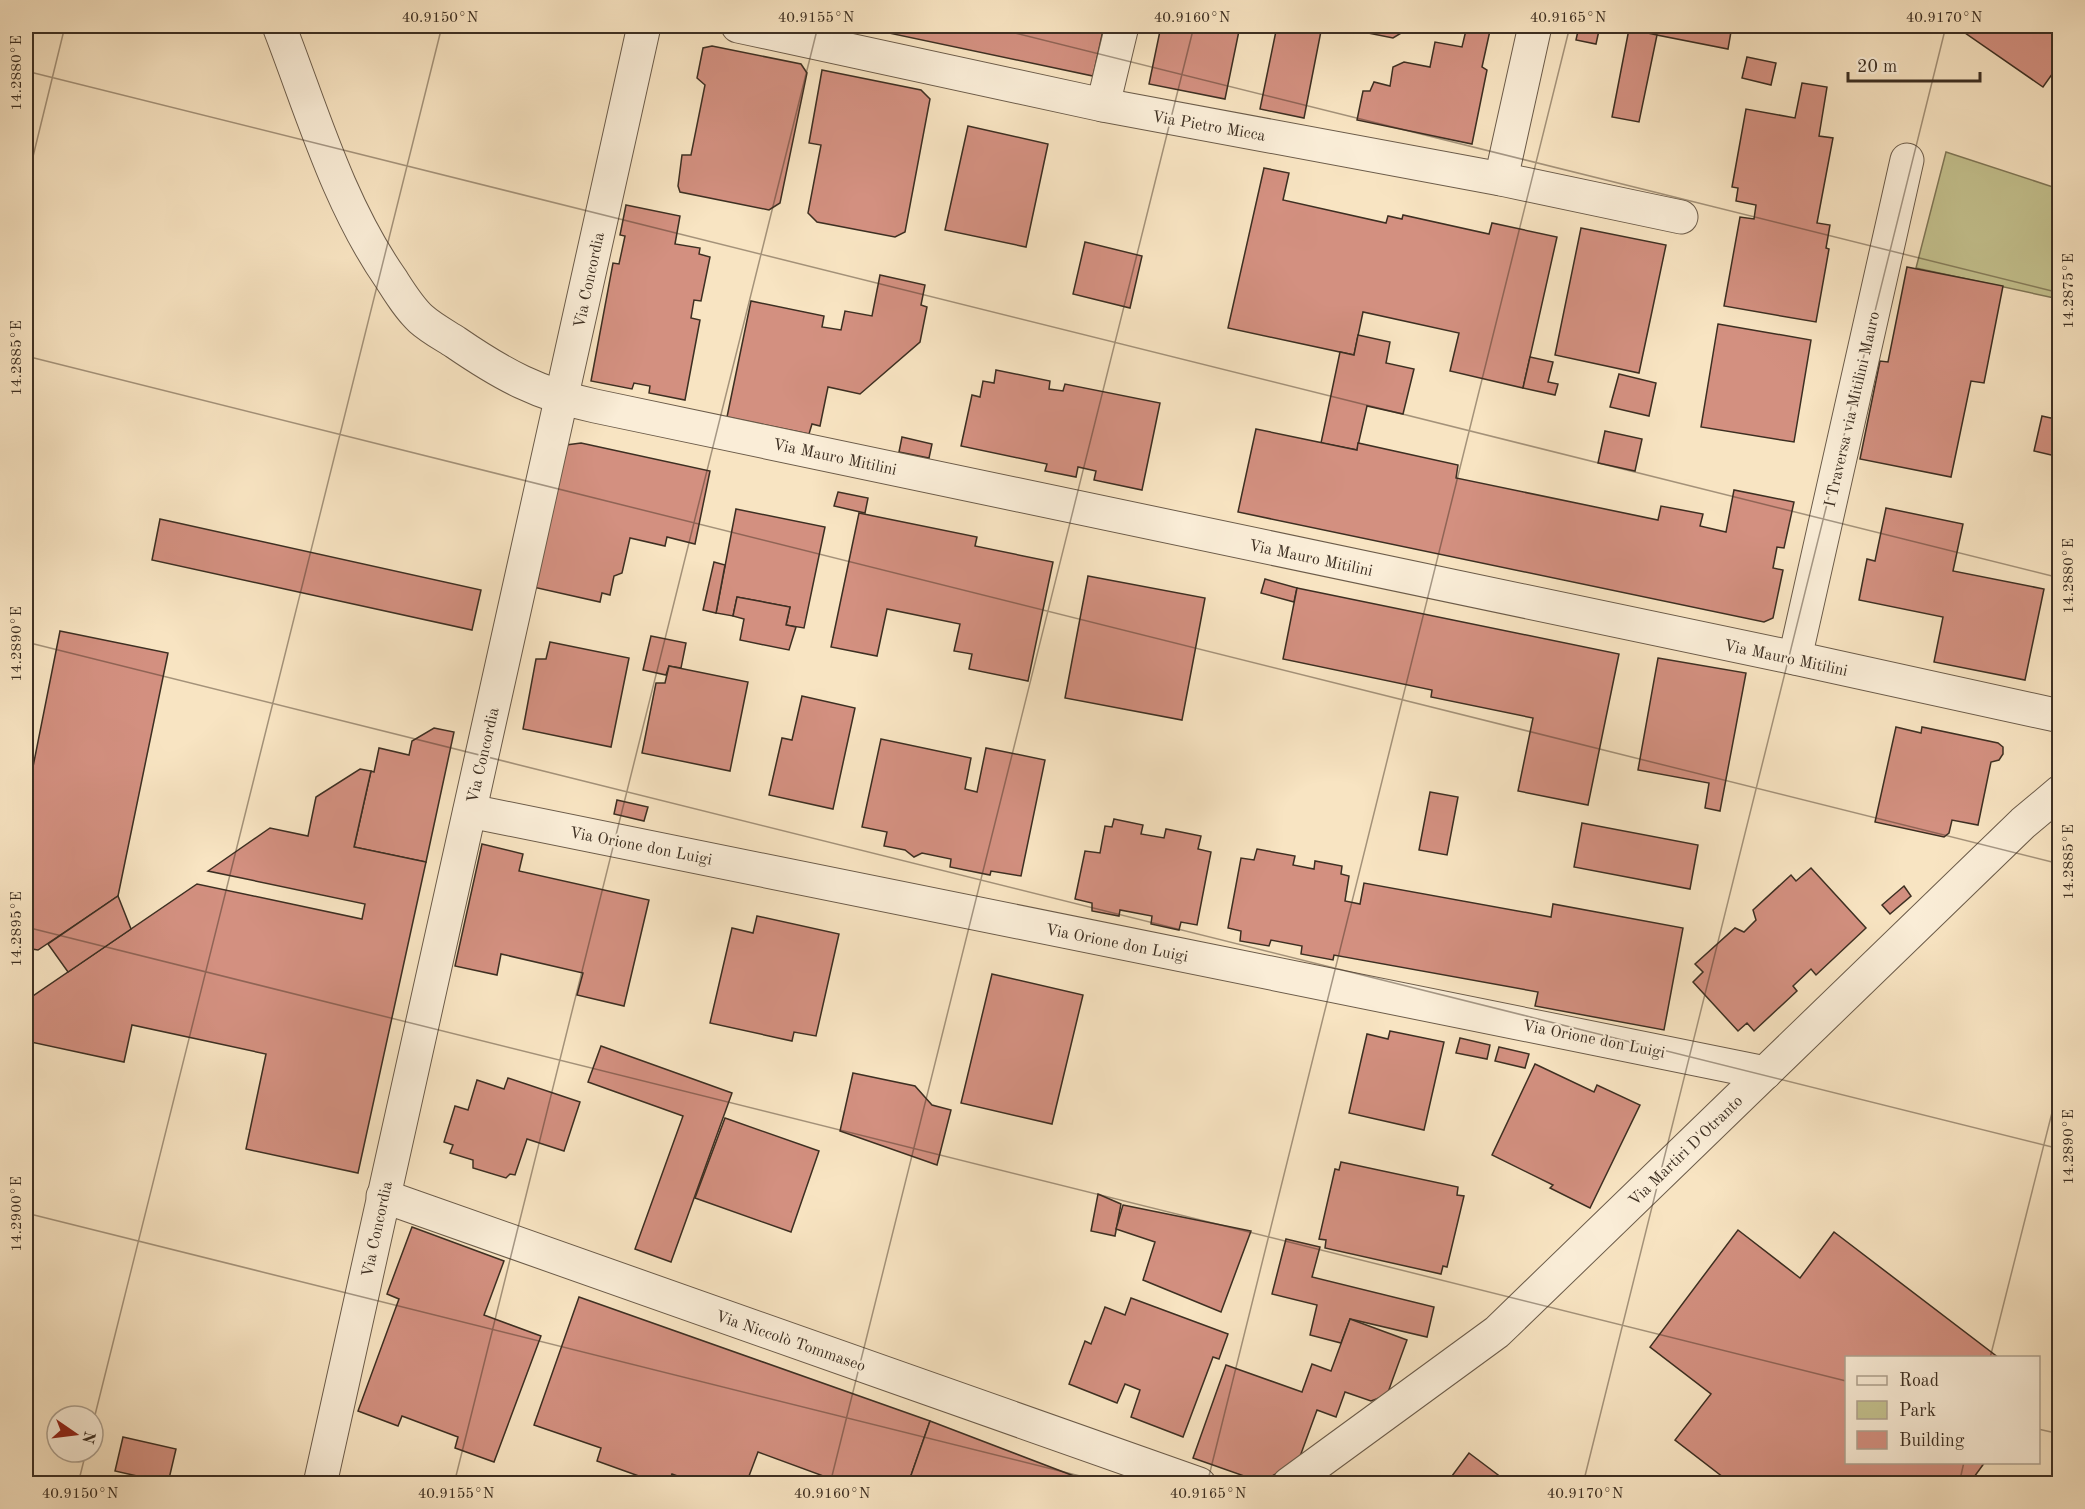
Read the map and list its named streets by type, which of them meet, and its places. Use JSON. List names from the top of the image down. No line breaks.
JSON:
{"streets":{"street":["Via Pietro Micca","Via Concordia","I Traversa via Mitilini Mauro","Via Mauro Mitilini","Via Orione don Luigi","Via Martiri D'Otranto","Via Niccolò Tommaseo"]},"crossings":[["Via Concordia","Via Mauro Mitilini"],["Via Concordia","Via Orione don Luigi"],["Via Concordia","Via Niccolò Tommaseo"],["I Traversa via Mitilini Mauro","Via Mauro Mitilini"],["Via Orione don Luigi","Via Martiri D'Otranto"]],"legend":["Road","Park","Building"],"scale_bar":"20 m","north":"right","coordinates":["40.9150°N","40.9155°N","40.9160°N","40.9165°N","40.9170°N","14.2880°E","14.2875°E","14.2885°E","14.2890°E","14.2895°E","14.2900°E"]}
